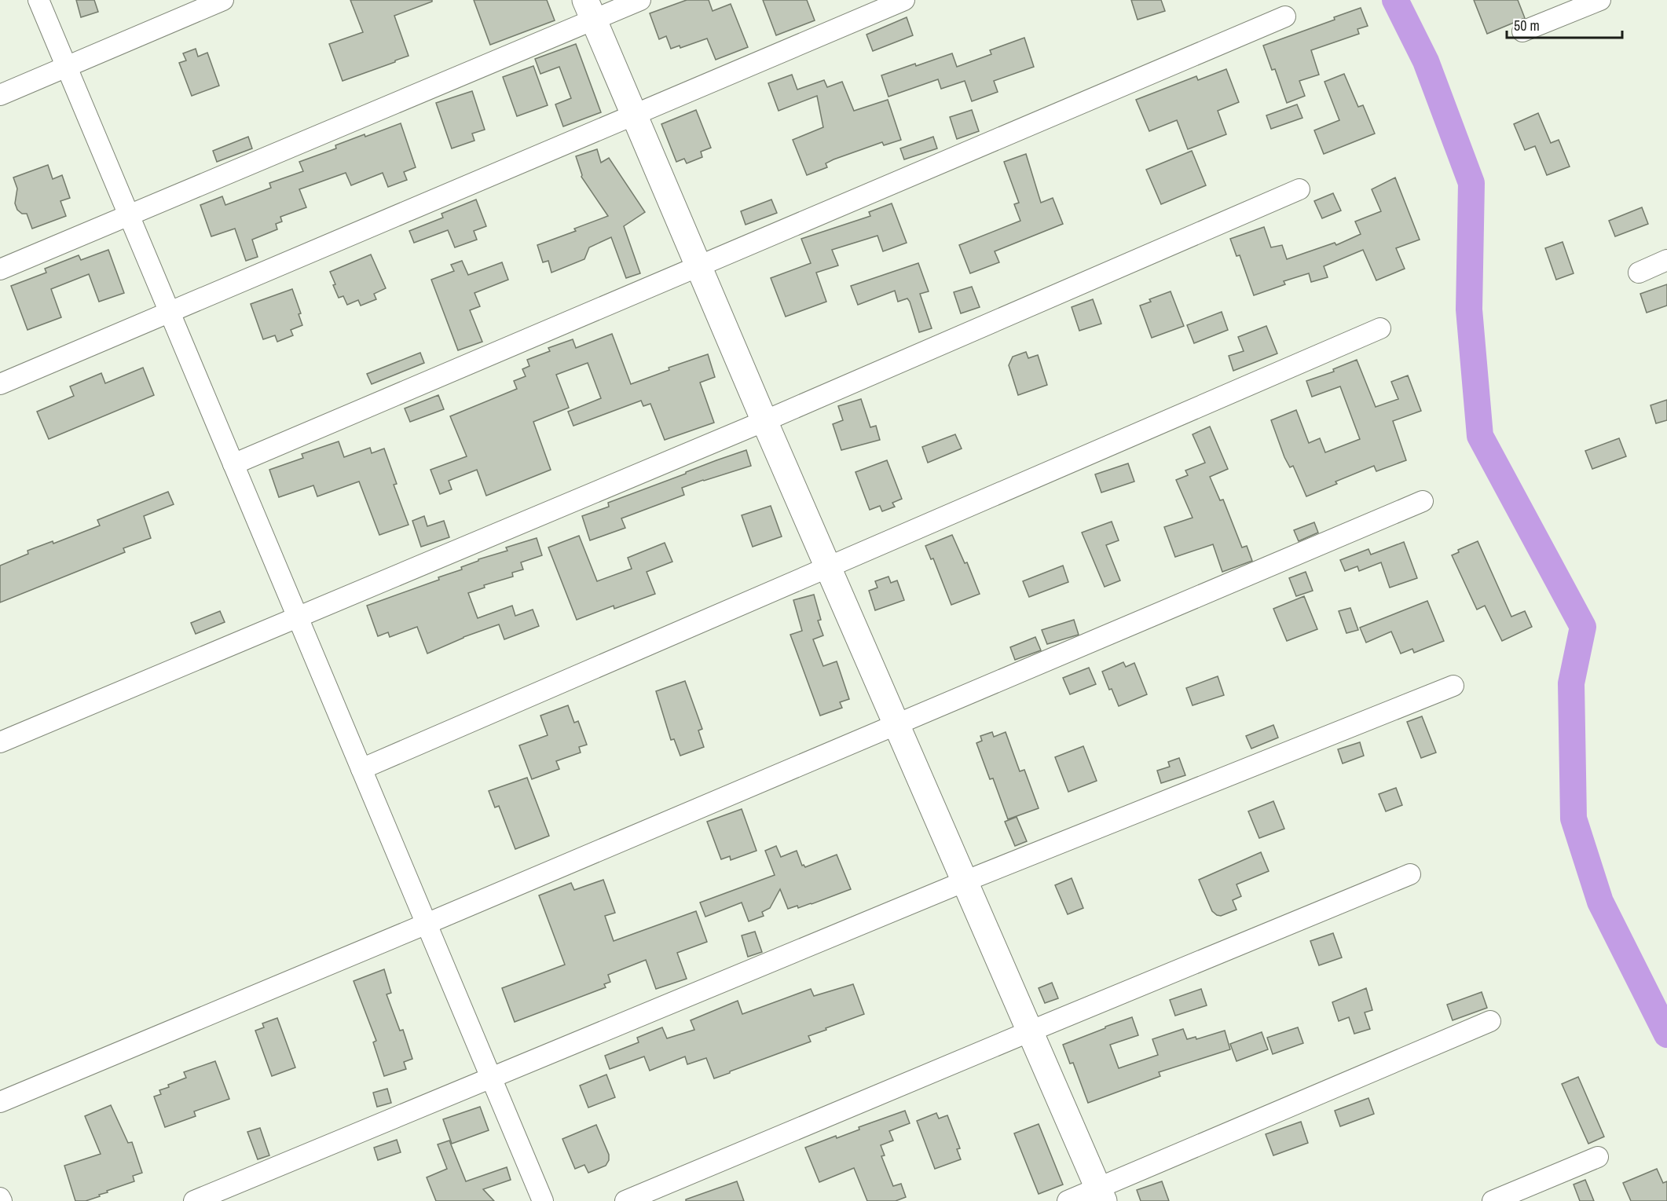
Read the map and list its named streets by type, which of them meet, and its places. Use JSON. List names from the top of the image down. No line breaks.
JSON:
{"scale_bar":"50 m"}
